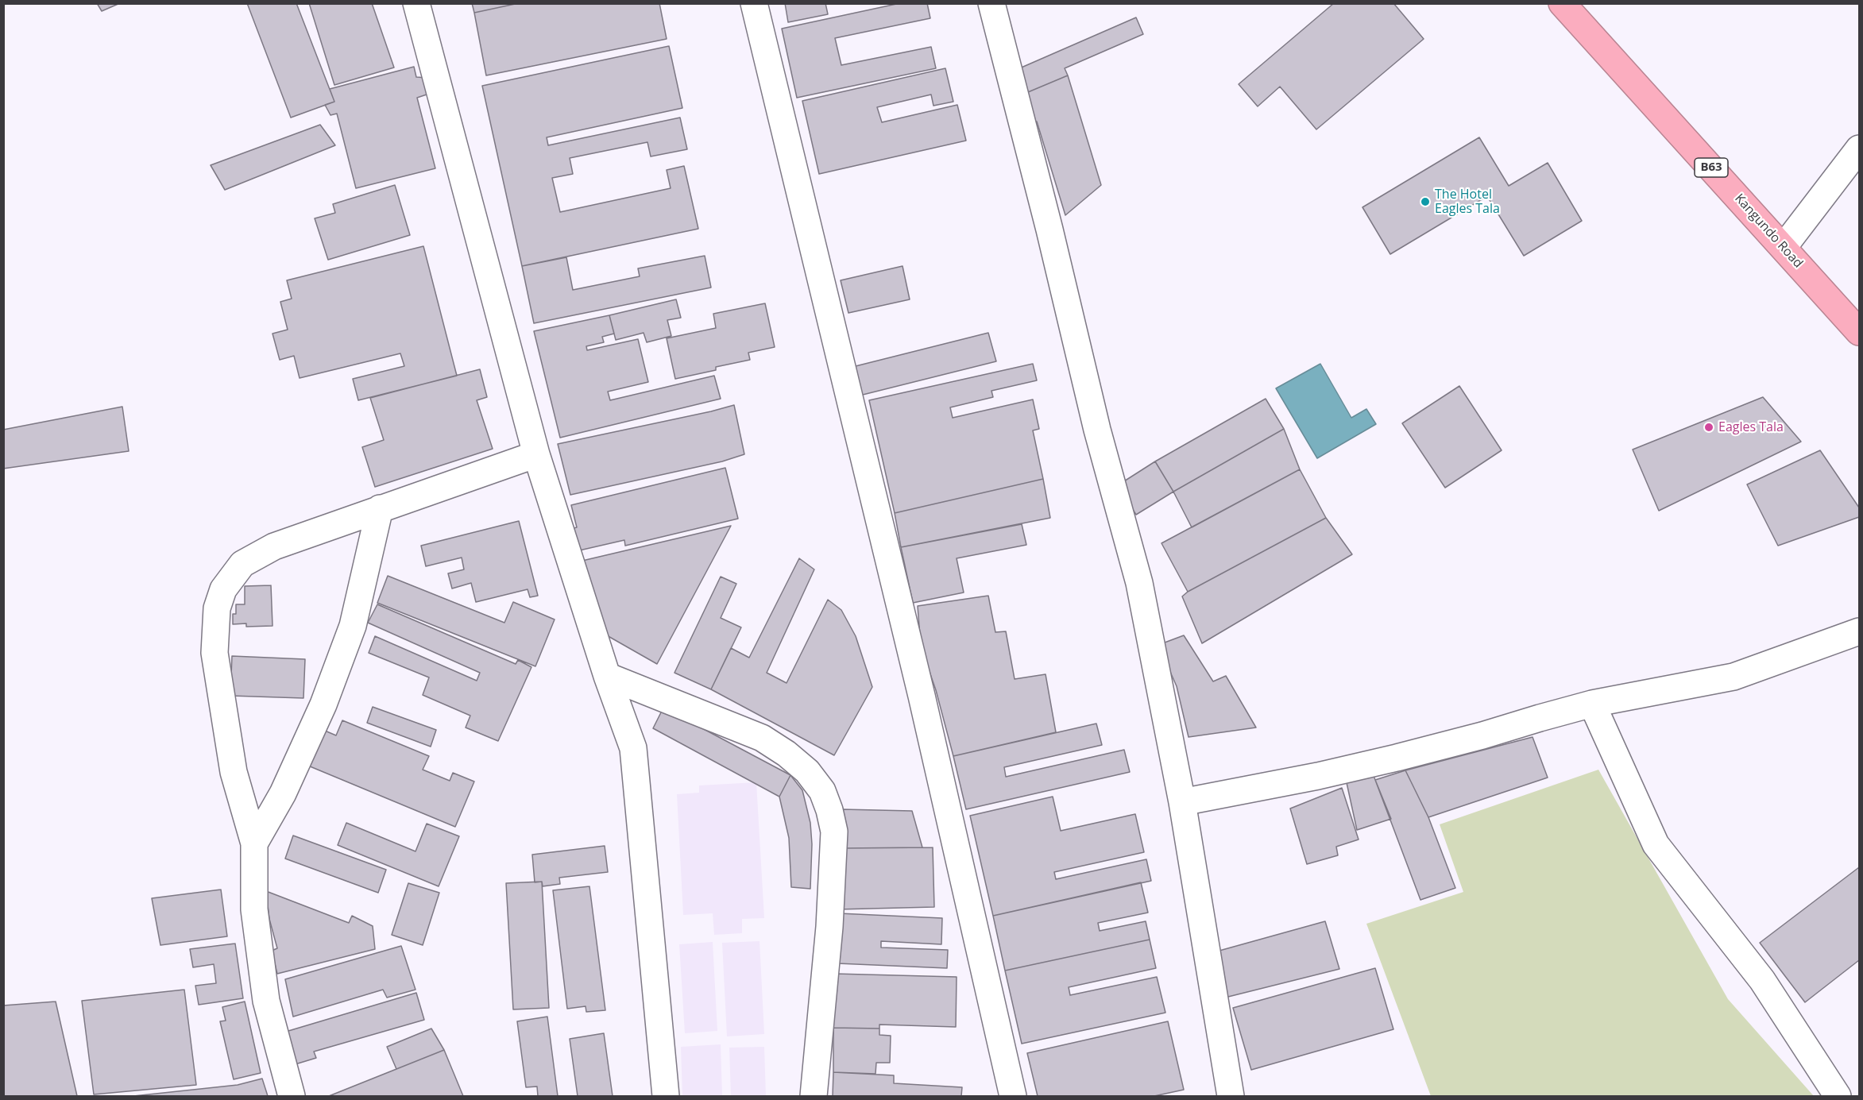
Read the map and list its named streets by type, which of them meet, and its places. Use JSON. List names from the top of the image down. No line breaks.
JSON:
{"streets":{"highway":["B63","Kangundo Road"]},"places":["The Hotel Eagles Tala","Eagles Tala"]}
